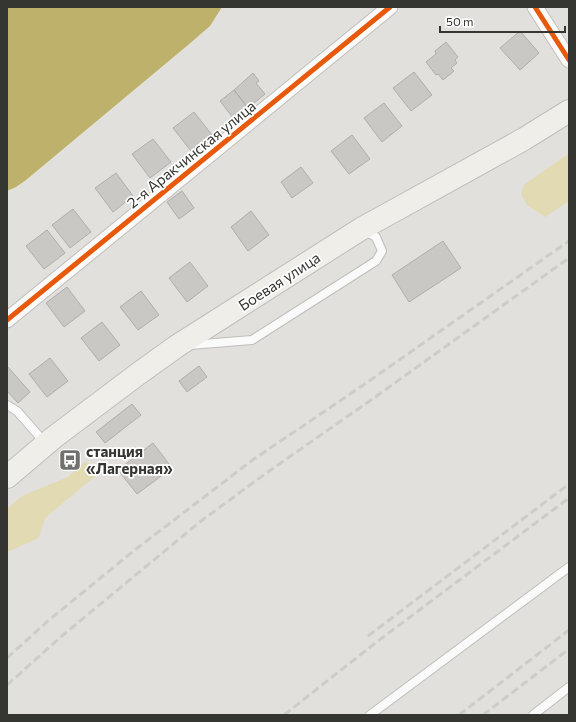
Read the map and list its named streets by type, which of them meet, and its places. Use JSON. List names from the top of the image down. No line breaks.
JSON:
{"streets":{"main road":["Боевая улица"],"street":["2-я Аракчинская улица"]},"places":{"bus stop":["станция «Лагерная»"]},"scale_bar":"50 m"}
